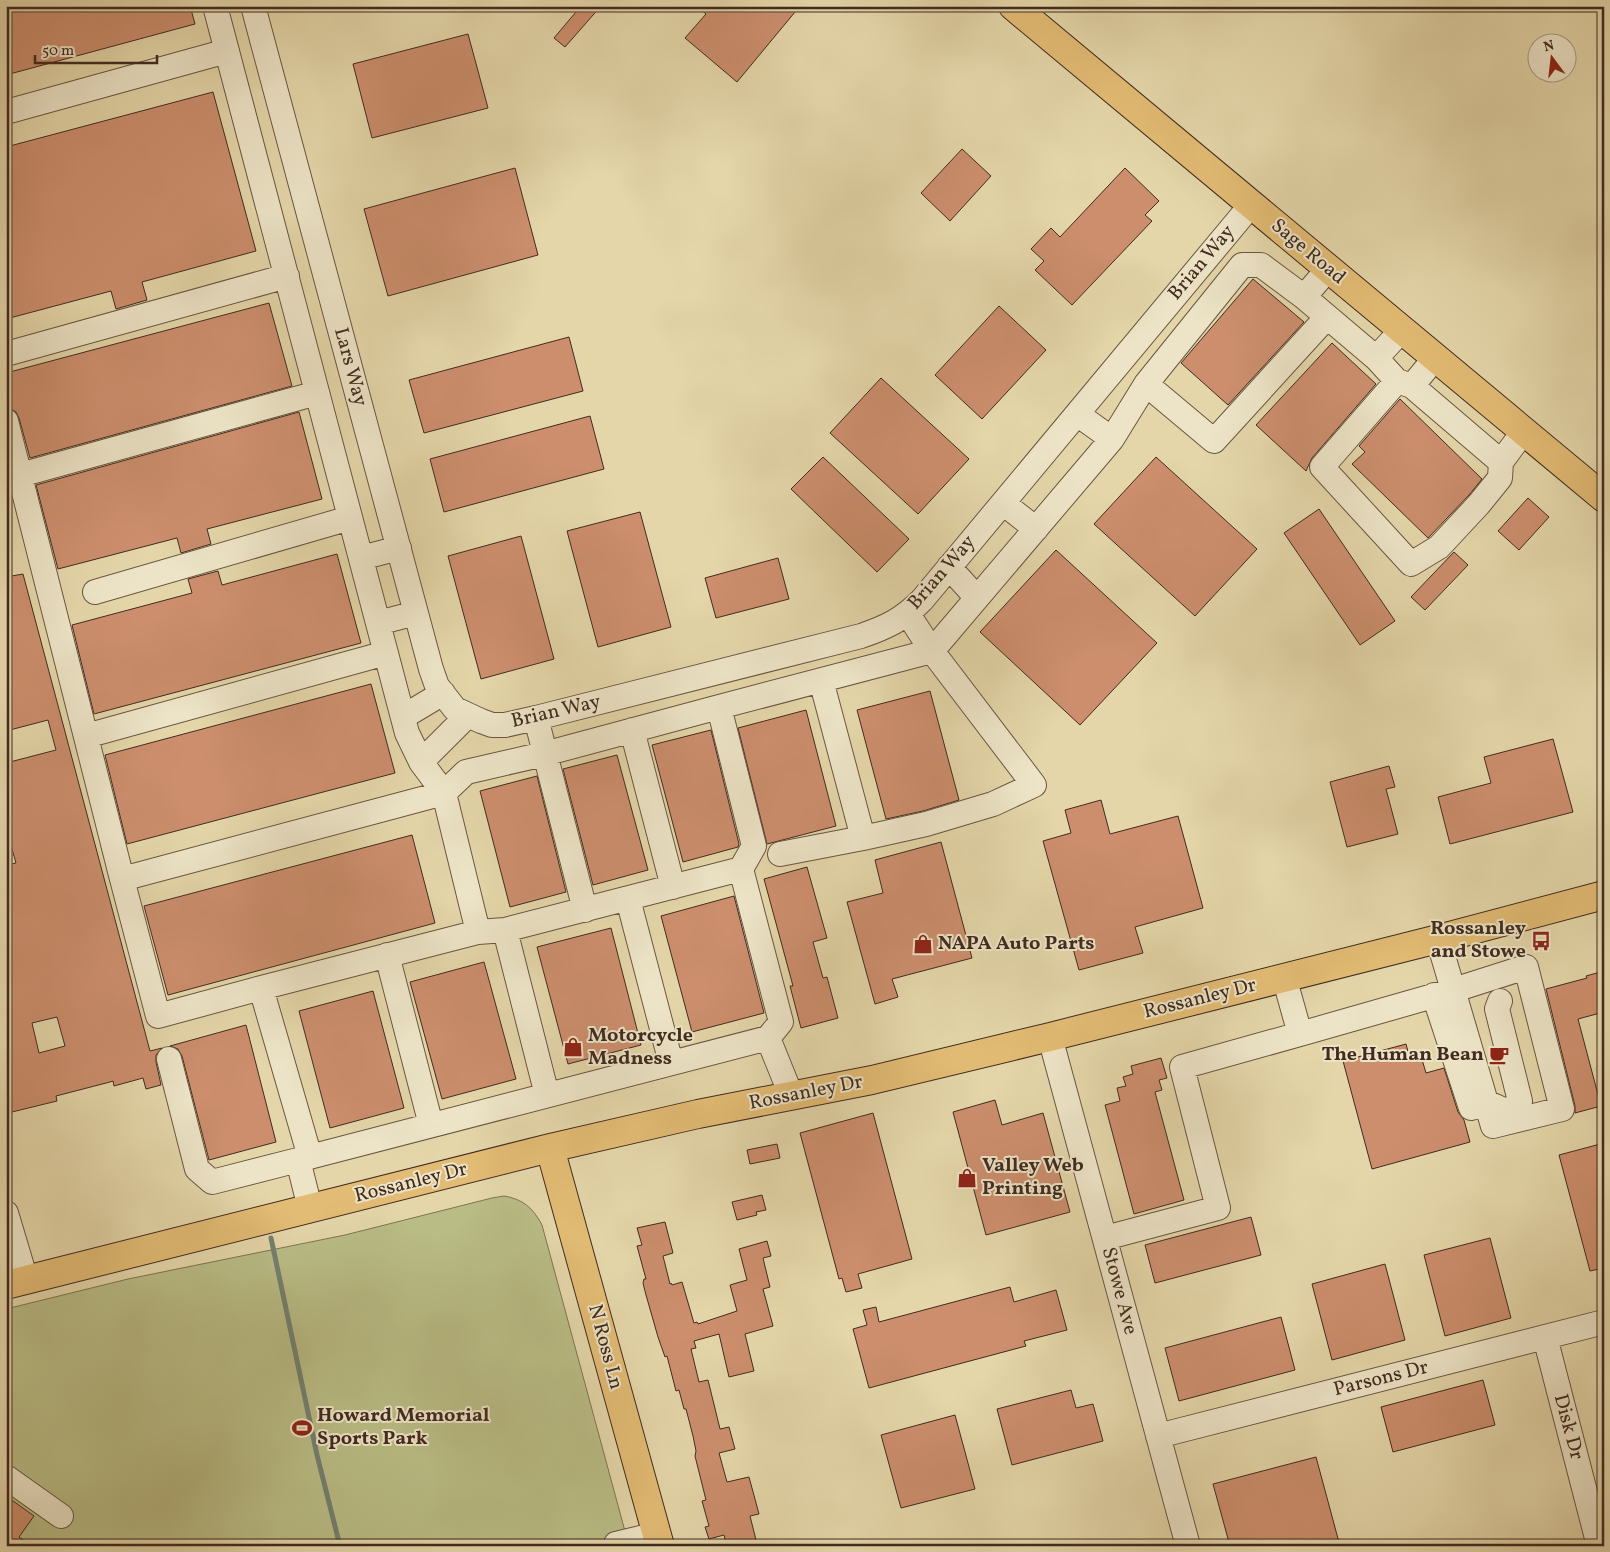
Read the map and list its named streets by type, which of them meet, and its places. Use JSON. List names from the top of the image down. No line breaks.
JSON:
{"streets":{"main road":["Sage Road","Rossanley Dr","N Ross Ln"],"street":["Brian Way","Lars Way","Stowe Ave","Parsons Dr","Disk Dr"]},"crossings":[["Sage Road","Brian Way"],["Brian Way","Lars Way"],["Rossanley Dr","Stowe Ave"],["Rossanley Dr","N Ross Ln"],["Stowe Ave","Parsons Dr"],["Parsons Dr","Disk Dr"]],"places":{"bus stop":["Rossanley and Stowe"],"shop":["NAPA Auto Parts","Motorcycle Madness","Valley Web Printing"],"cafe":["The Human Bean"],"sports":["Howard Memorial Sports Park"]},"scale_bar":"50 m","north":"top"}
